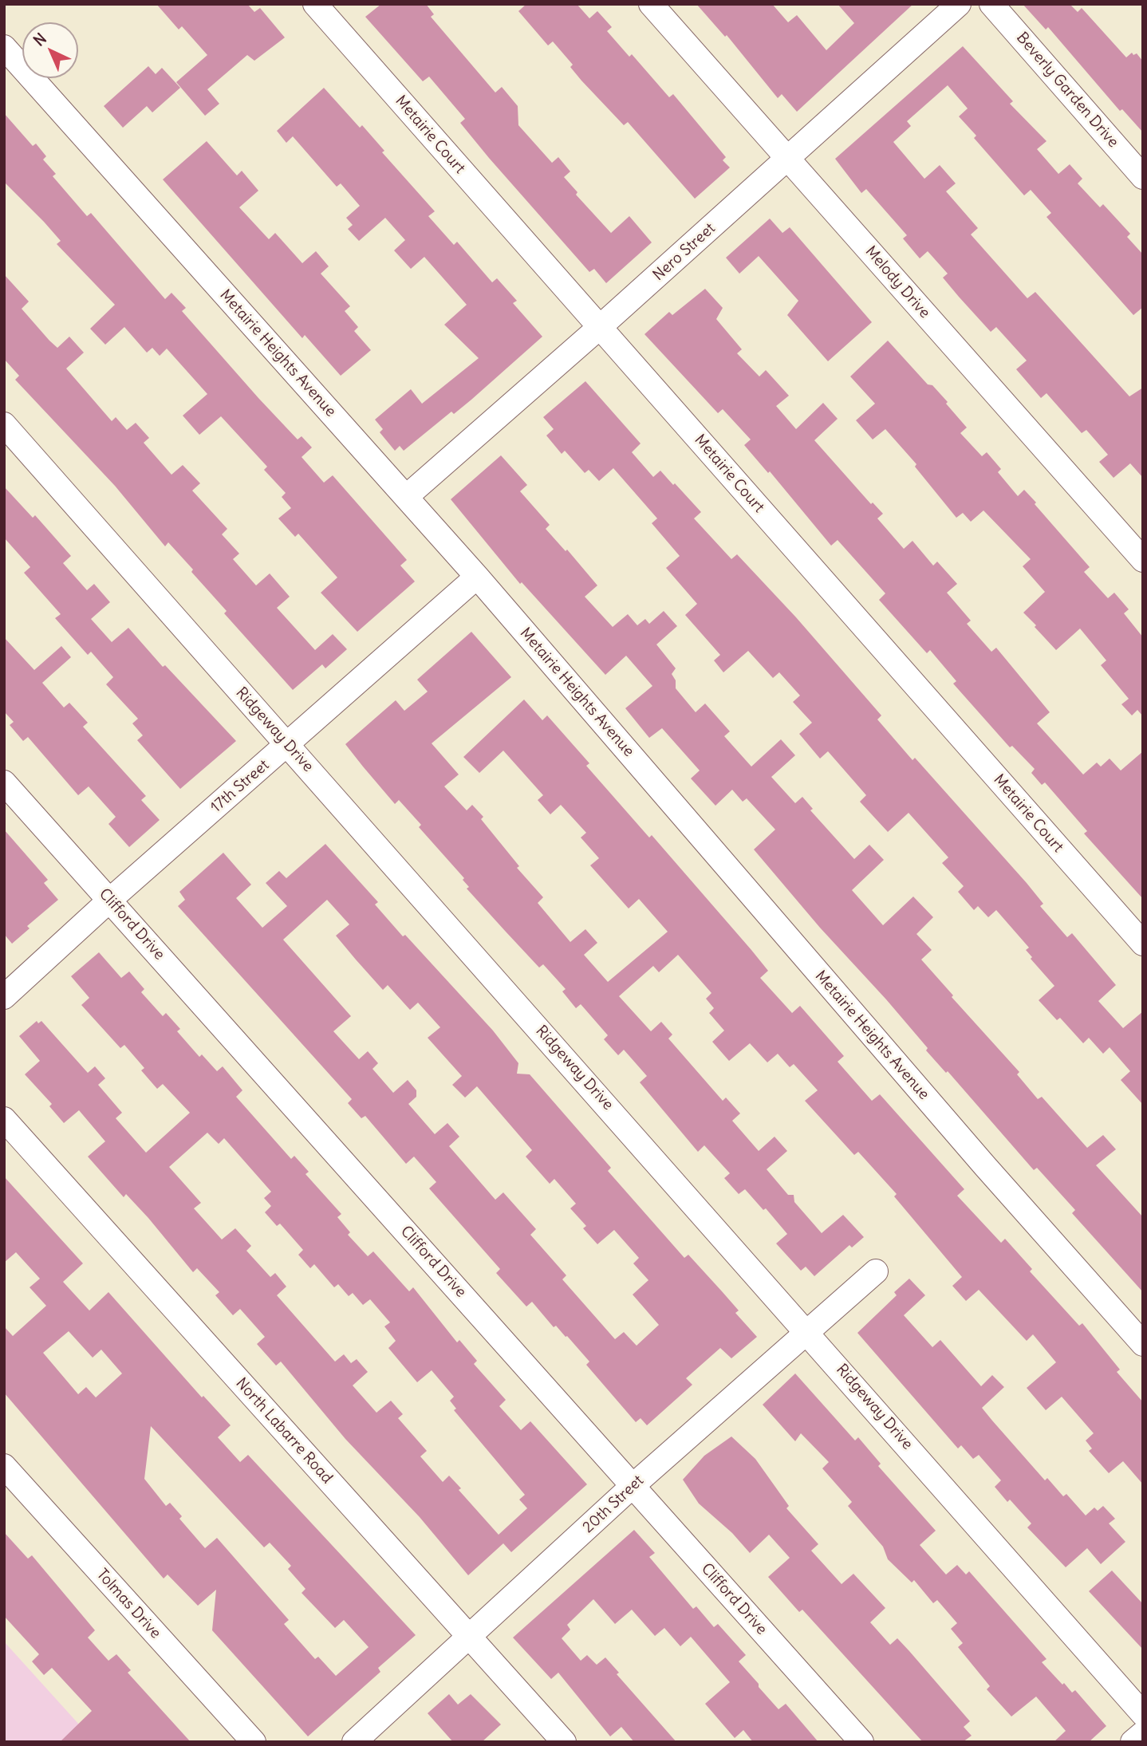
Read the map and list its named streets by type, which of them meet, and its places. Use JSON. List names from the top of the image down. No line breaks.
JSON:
{"streets":{"street":["Beverly Garden Drive","Metairie Court","Nero Street","Melody Drive","Metairie Heights Avenue","Ridgeway Drive","17th Street","Clifford Drive","North Labarre Road","20th Street","Tolmas Drive"]},"crossings":[["Metairie Court","Nero Street"],["Nero Street","Melody Drive"],["Nero Street","Metairie Heights Avenue"],["Metairie Heights Avenue","17th Street"],["Ridgeway Drive","17th Street"],["Ridgeway Drive","20th Street"],["17th Street","Clifford Drive"],["Clifford Drive","20th Street"],["North Labarre Road","20th Street"]],"north":"top left"}
